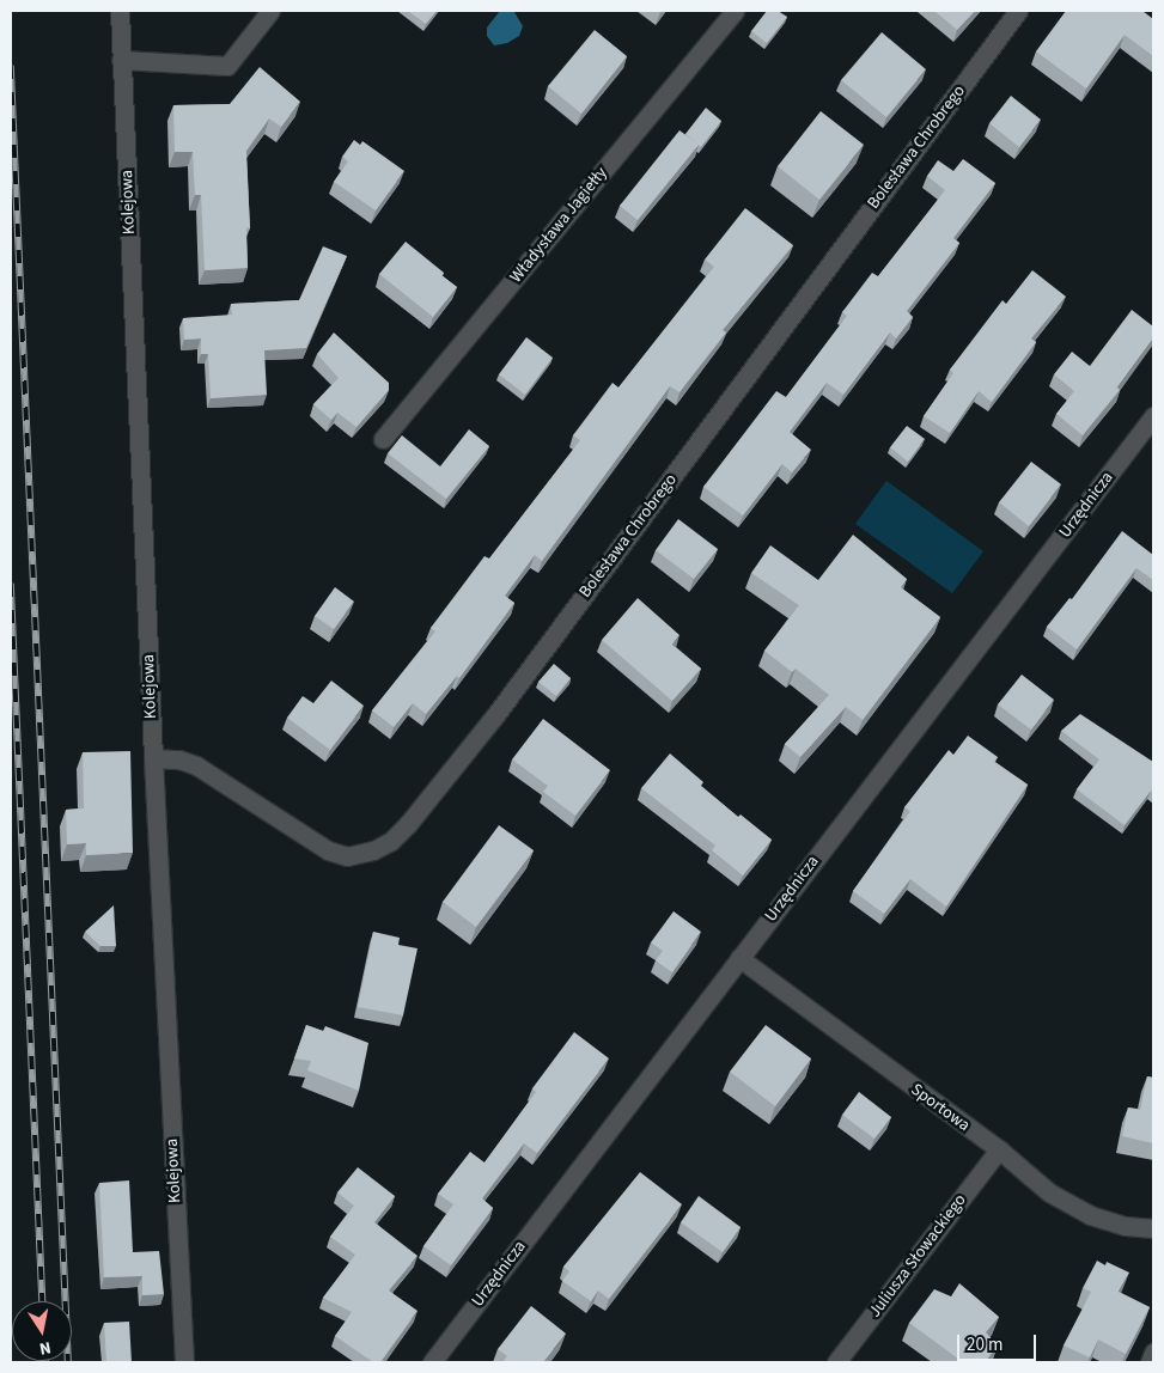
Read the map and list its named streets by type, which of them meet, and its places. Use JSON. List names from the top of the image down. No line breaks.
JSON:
{"streets":{"street":["Bolesława Chrobrego","Kolejowa","Władysława Jagiełły","Urzędnicza","Sportowa","Juliusza Słowackiego"]},"crossings":[["Bolesława Chrobrego","Kolejowa"],["Urzędnicza","Sportowa"],["Sportowa","Juliusza Słowackiego"]],"scale_bar":"20 m","north":"bottom"}
